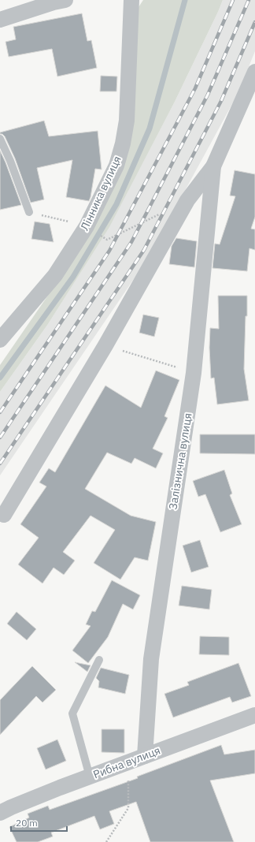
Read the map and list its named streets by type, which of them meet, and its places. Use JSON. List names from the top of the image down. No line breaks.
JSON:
{"streets":{"street":["Лінника вулиця","Залізнична вулиця","Рибна вулиця"]},"crossings":[["Залізнична вулиця","Рибна вулиця"]],"scale_bar":"20 m"}
